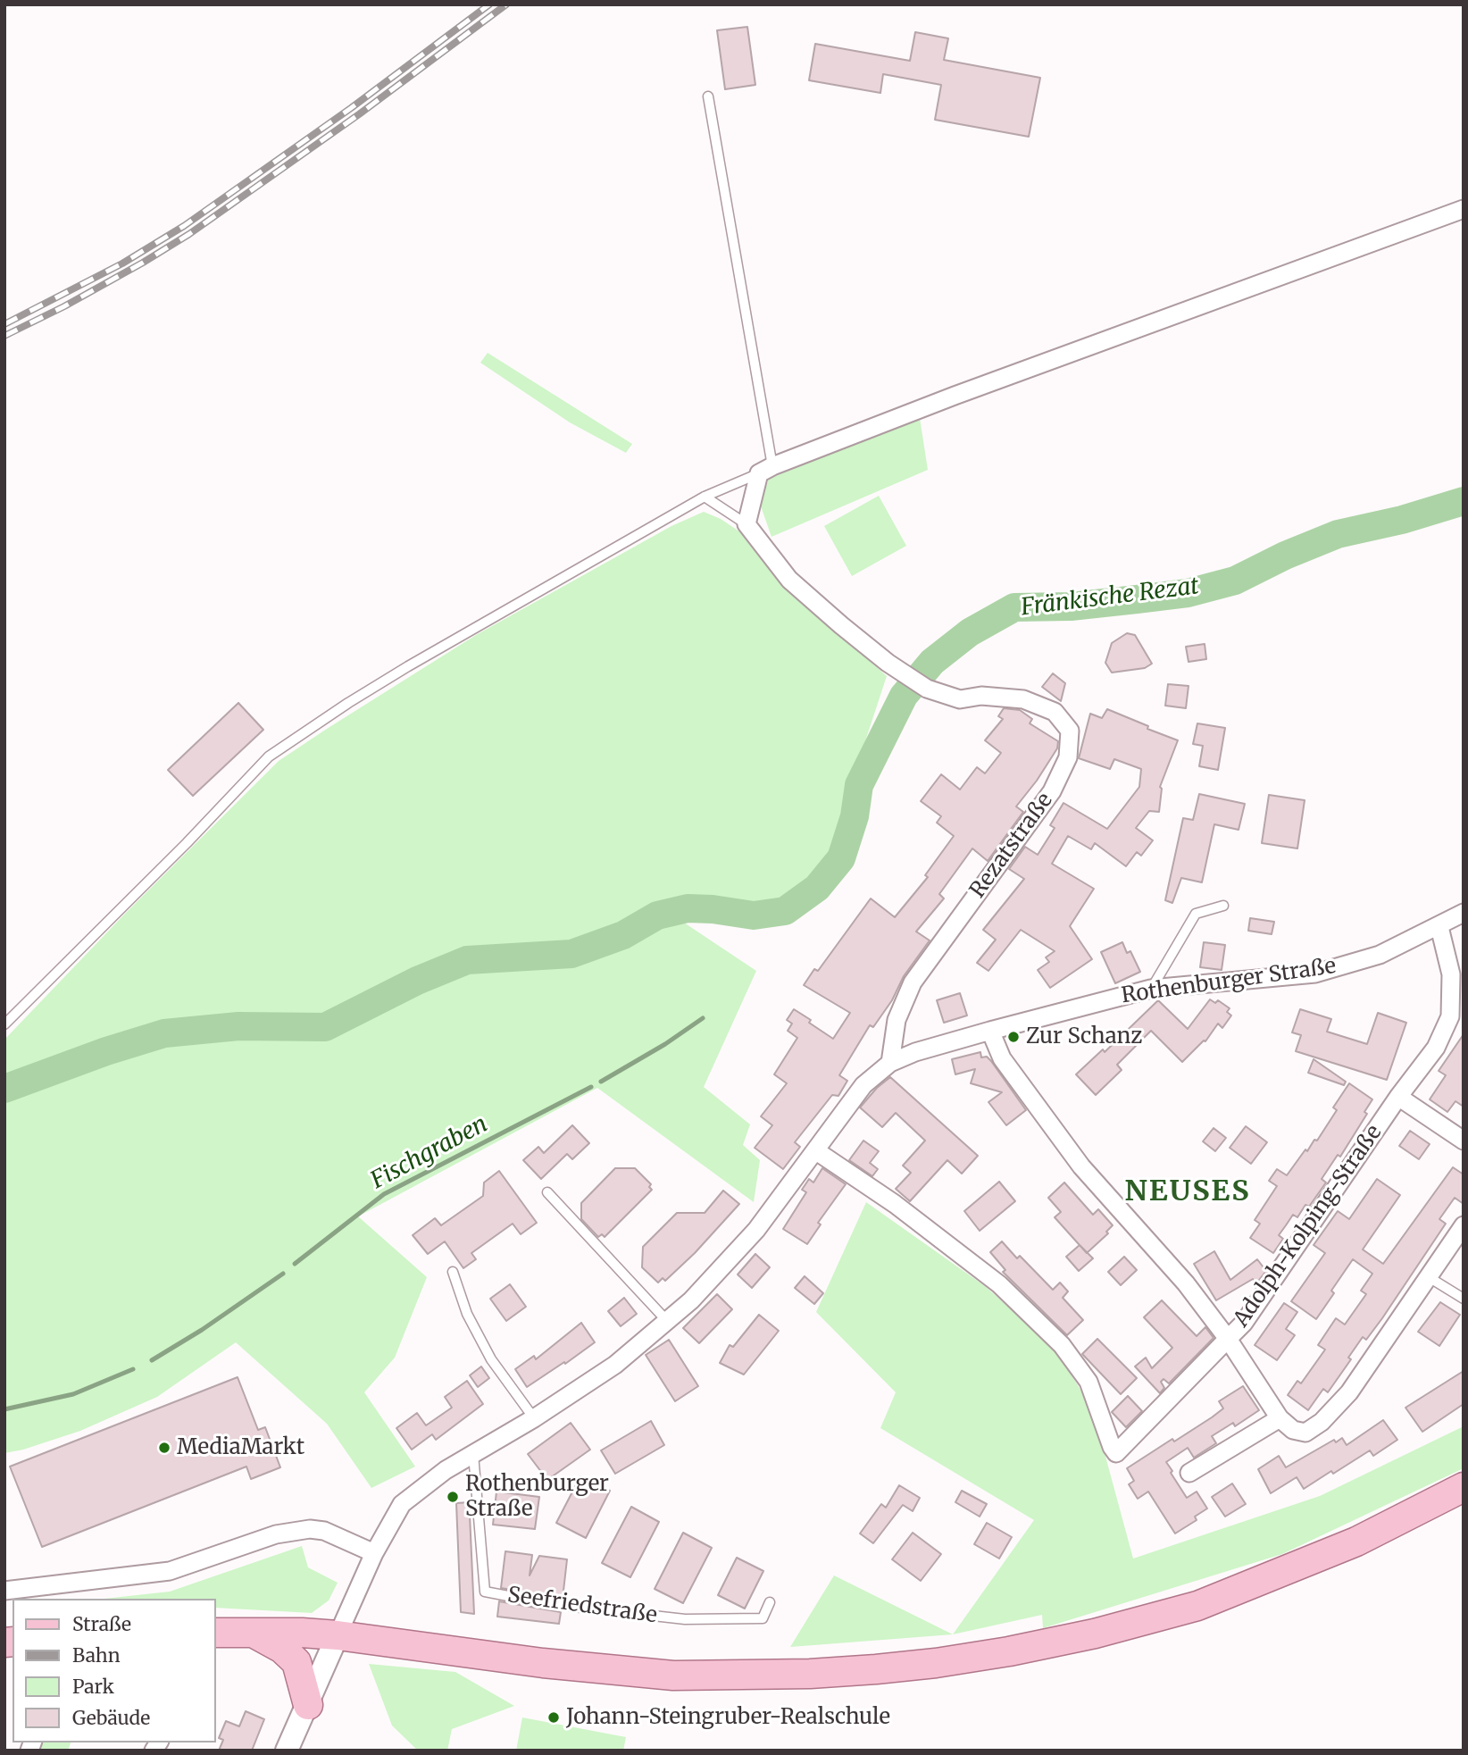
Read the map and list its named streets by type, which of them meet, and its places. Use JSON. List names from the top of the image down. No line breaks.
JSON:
{"streets":{"street":["Rezatstraße","Rothenburger Straße","Adolph-Kolping-Straße"],"lane":["Seefriedstraße"]},"crossings":[["Rezatstraße","Rothenburger Straße"],["Rothenburger Straße","Adolph-Kolping-Straße"],["Rothenburger Straße","Seefriedstraße"]],"districts":["NEUSES"],"water":["Fränkische Rezat","Fischgraben"],"places":["Zur Schanz","MediaMarkt","Rothenburger Straße","Johann-Steingruber-Realschule"],"legend":["Straße","Bahn","Park","Gebäude"]}
